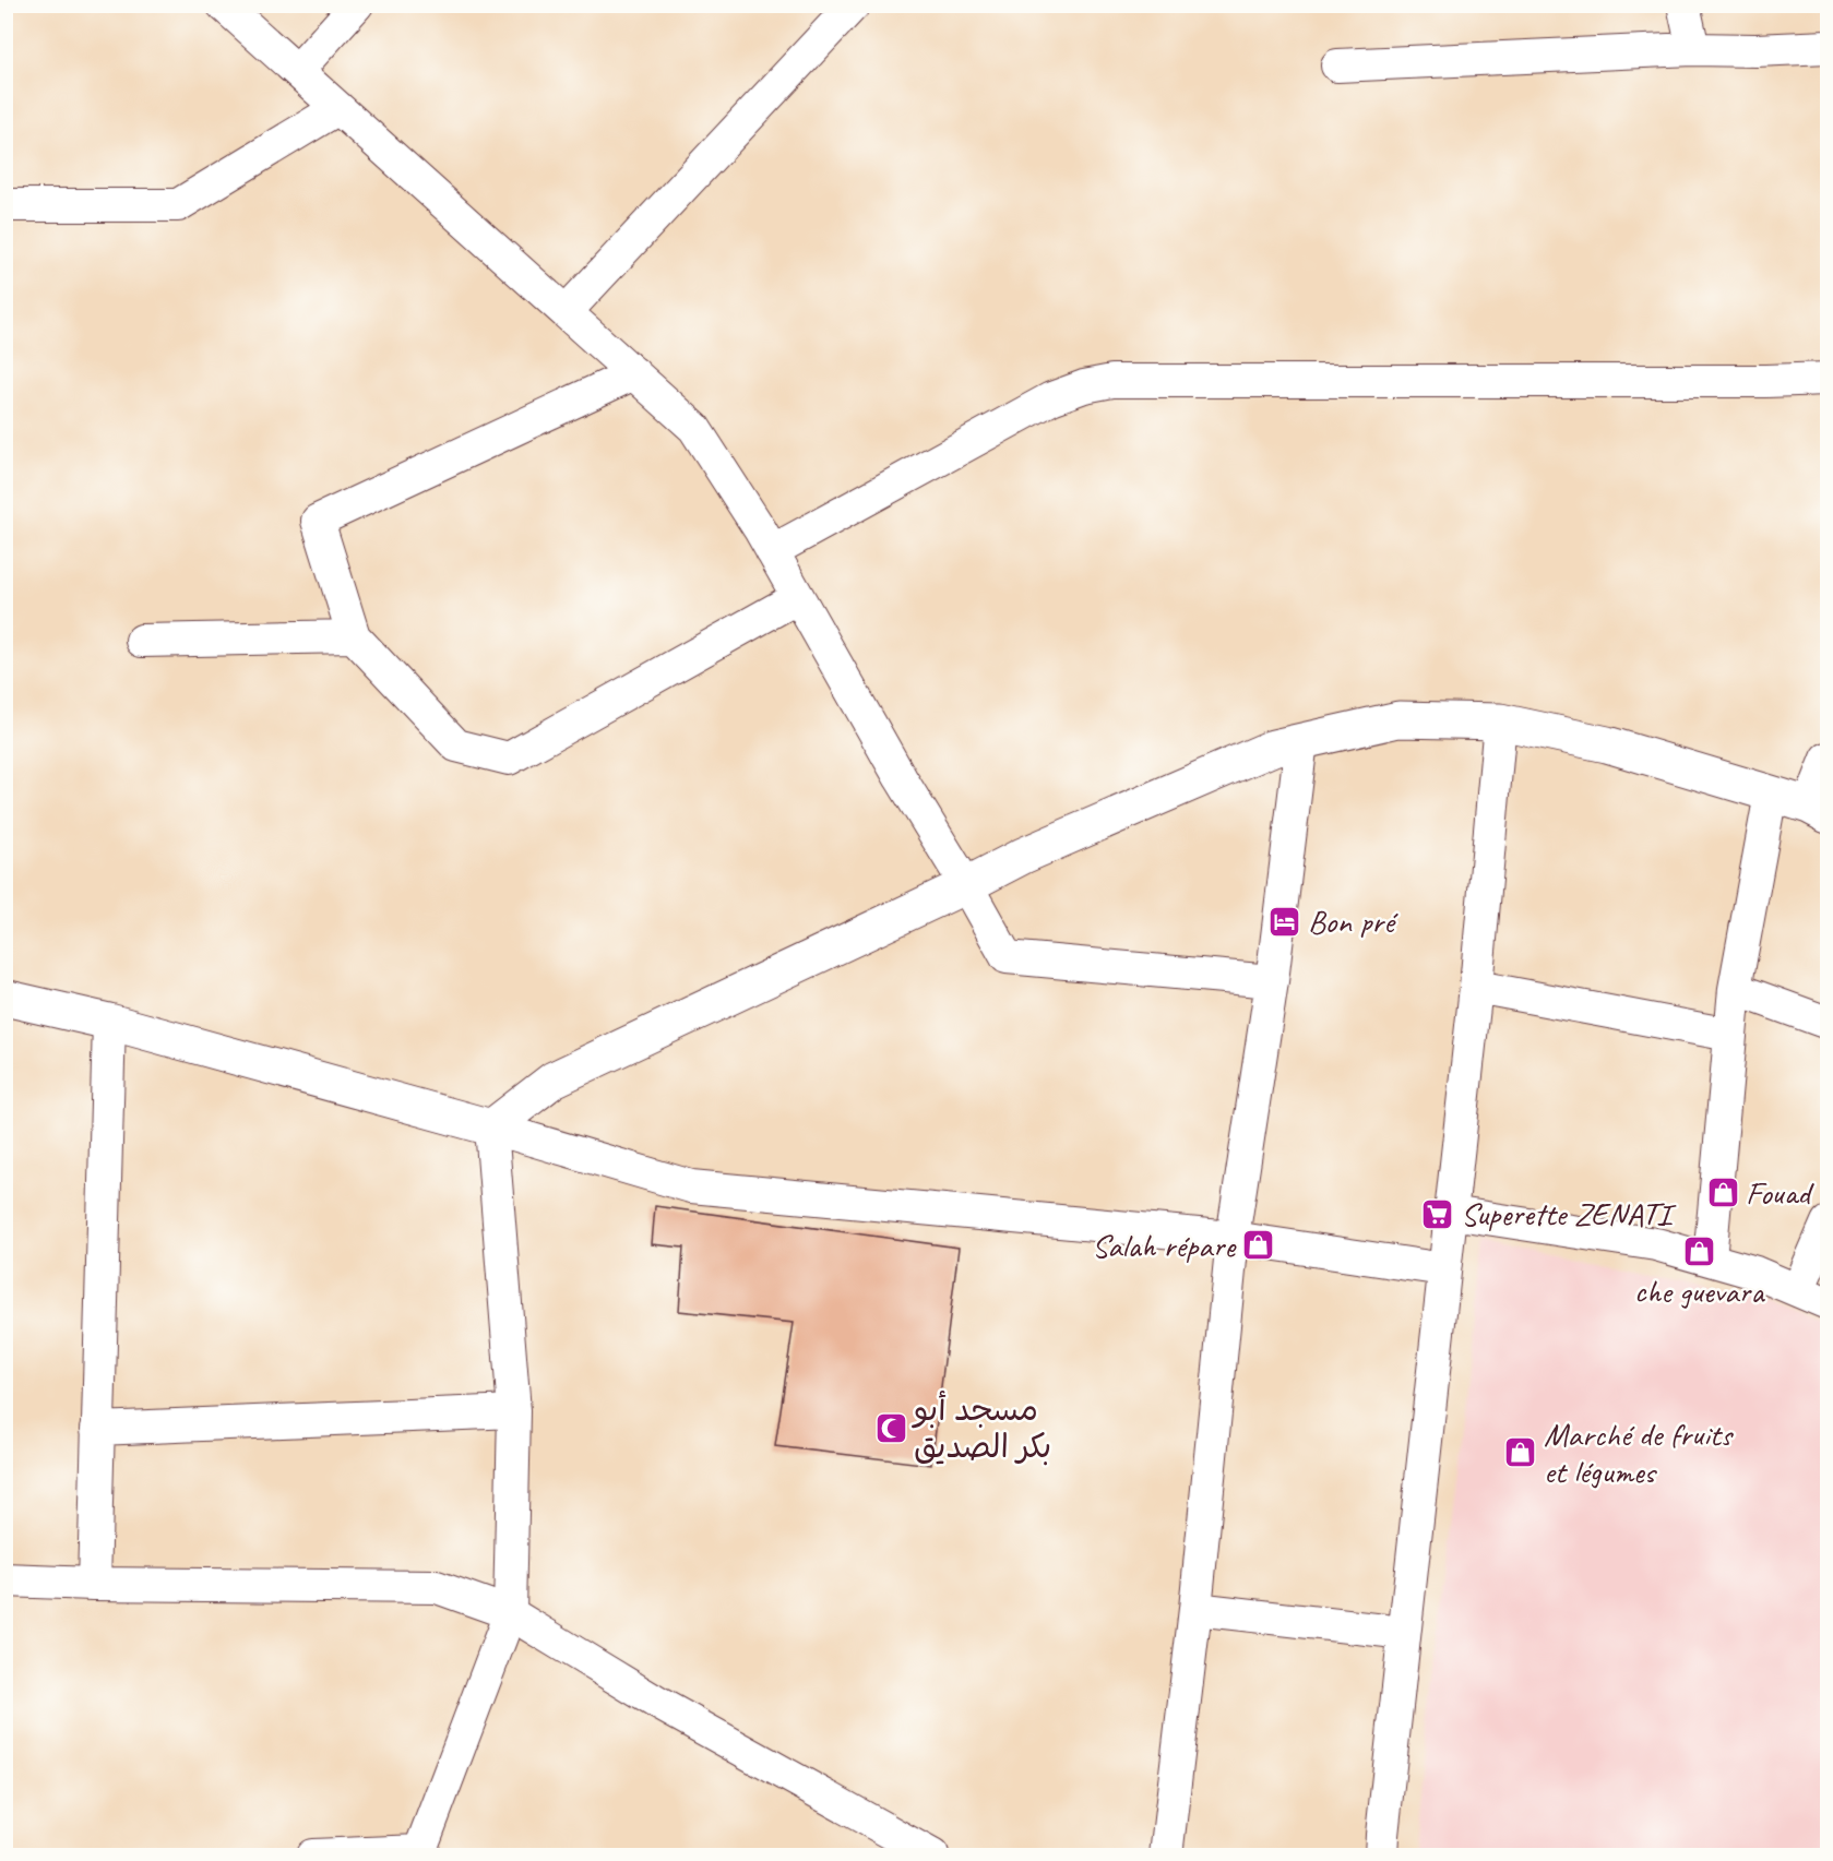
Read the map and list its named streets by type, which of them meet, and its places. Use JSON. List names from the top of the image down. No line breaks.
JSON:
{"places":{"hotel":["Bon pré"],"shop":["Fouad","Salah répare","che guevara","Marché de fruits et légumes"],"supermarket":["Superette ZENATI"],"mosque":["مسجد أبو بكر الصديق"]}}
